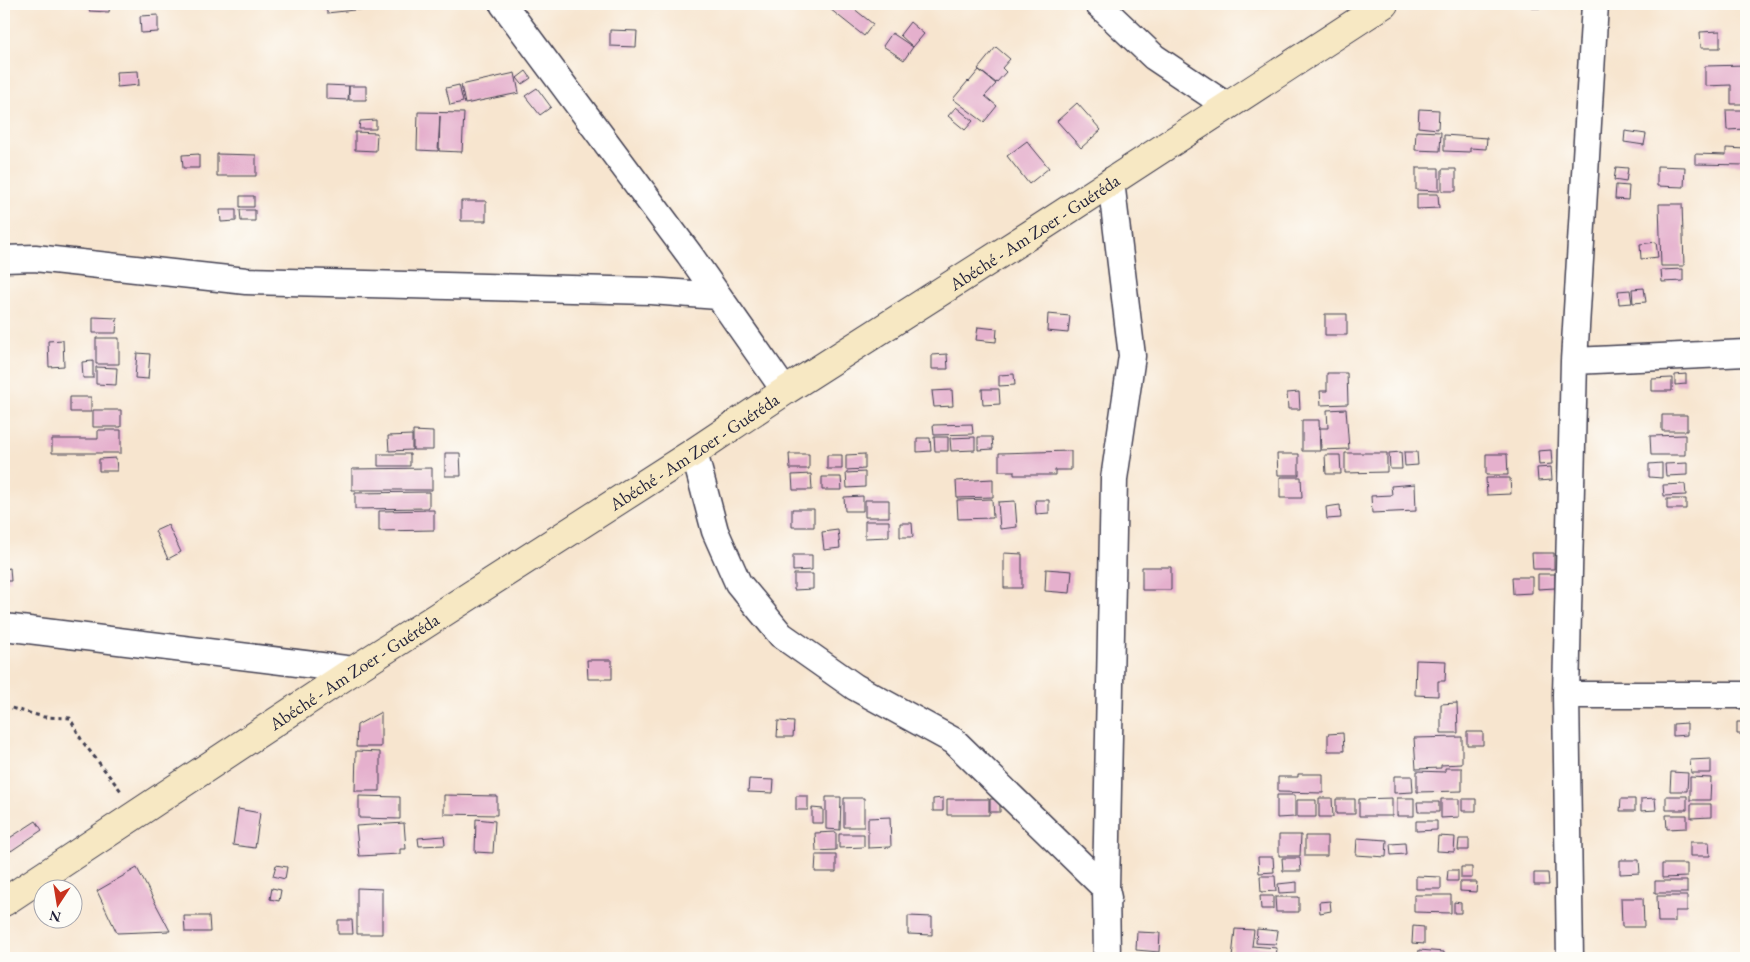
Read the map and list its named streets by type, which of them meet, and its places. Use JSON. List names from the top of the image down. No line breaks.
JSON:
{"streets":{"main road":["Abéché - Am Zoer - Guéréda"]},"north":"bottom"}
